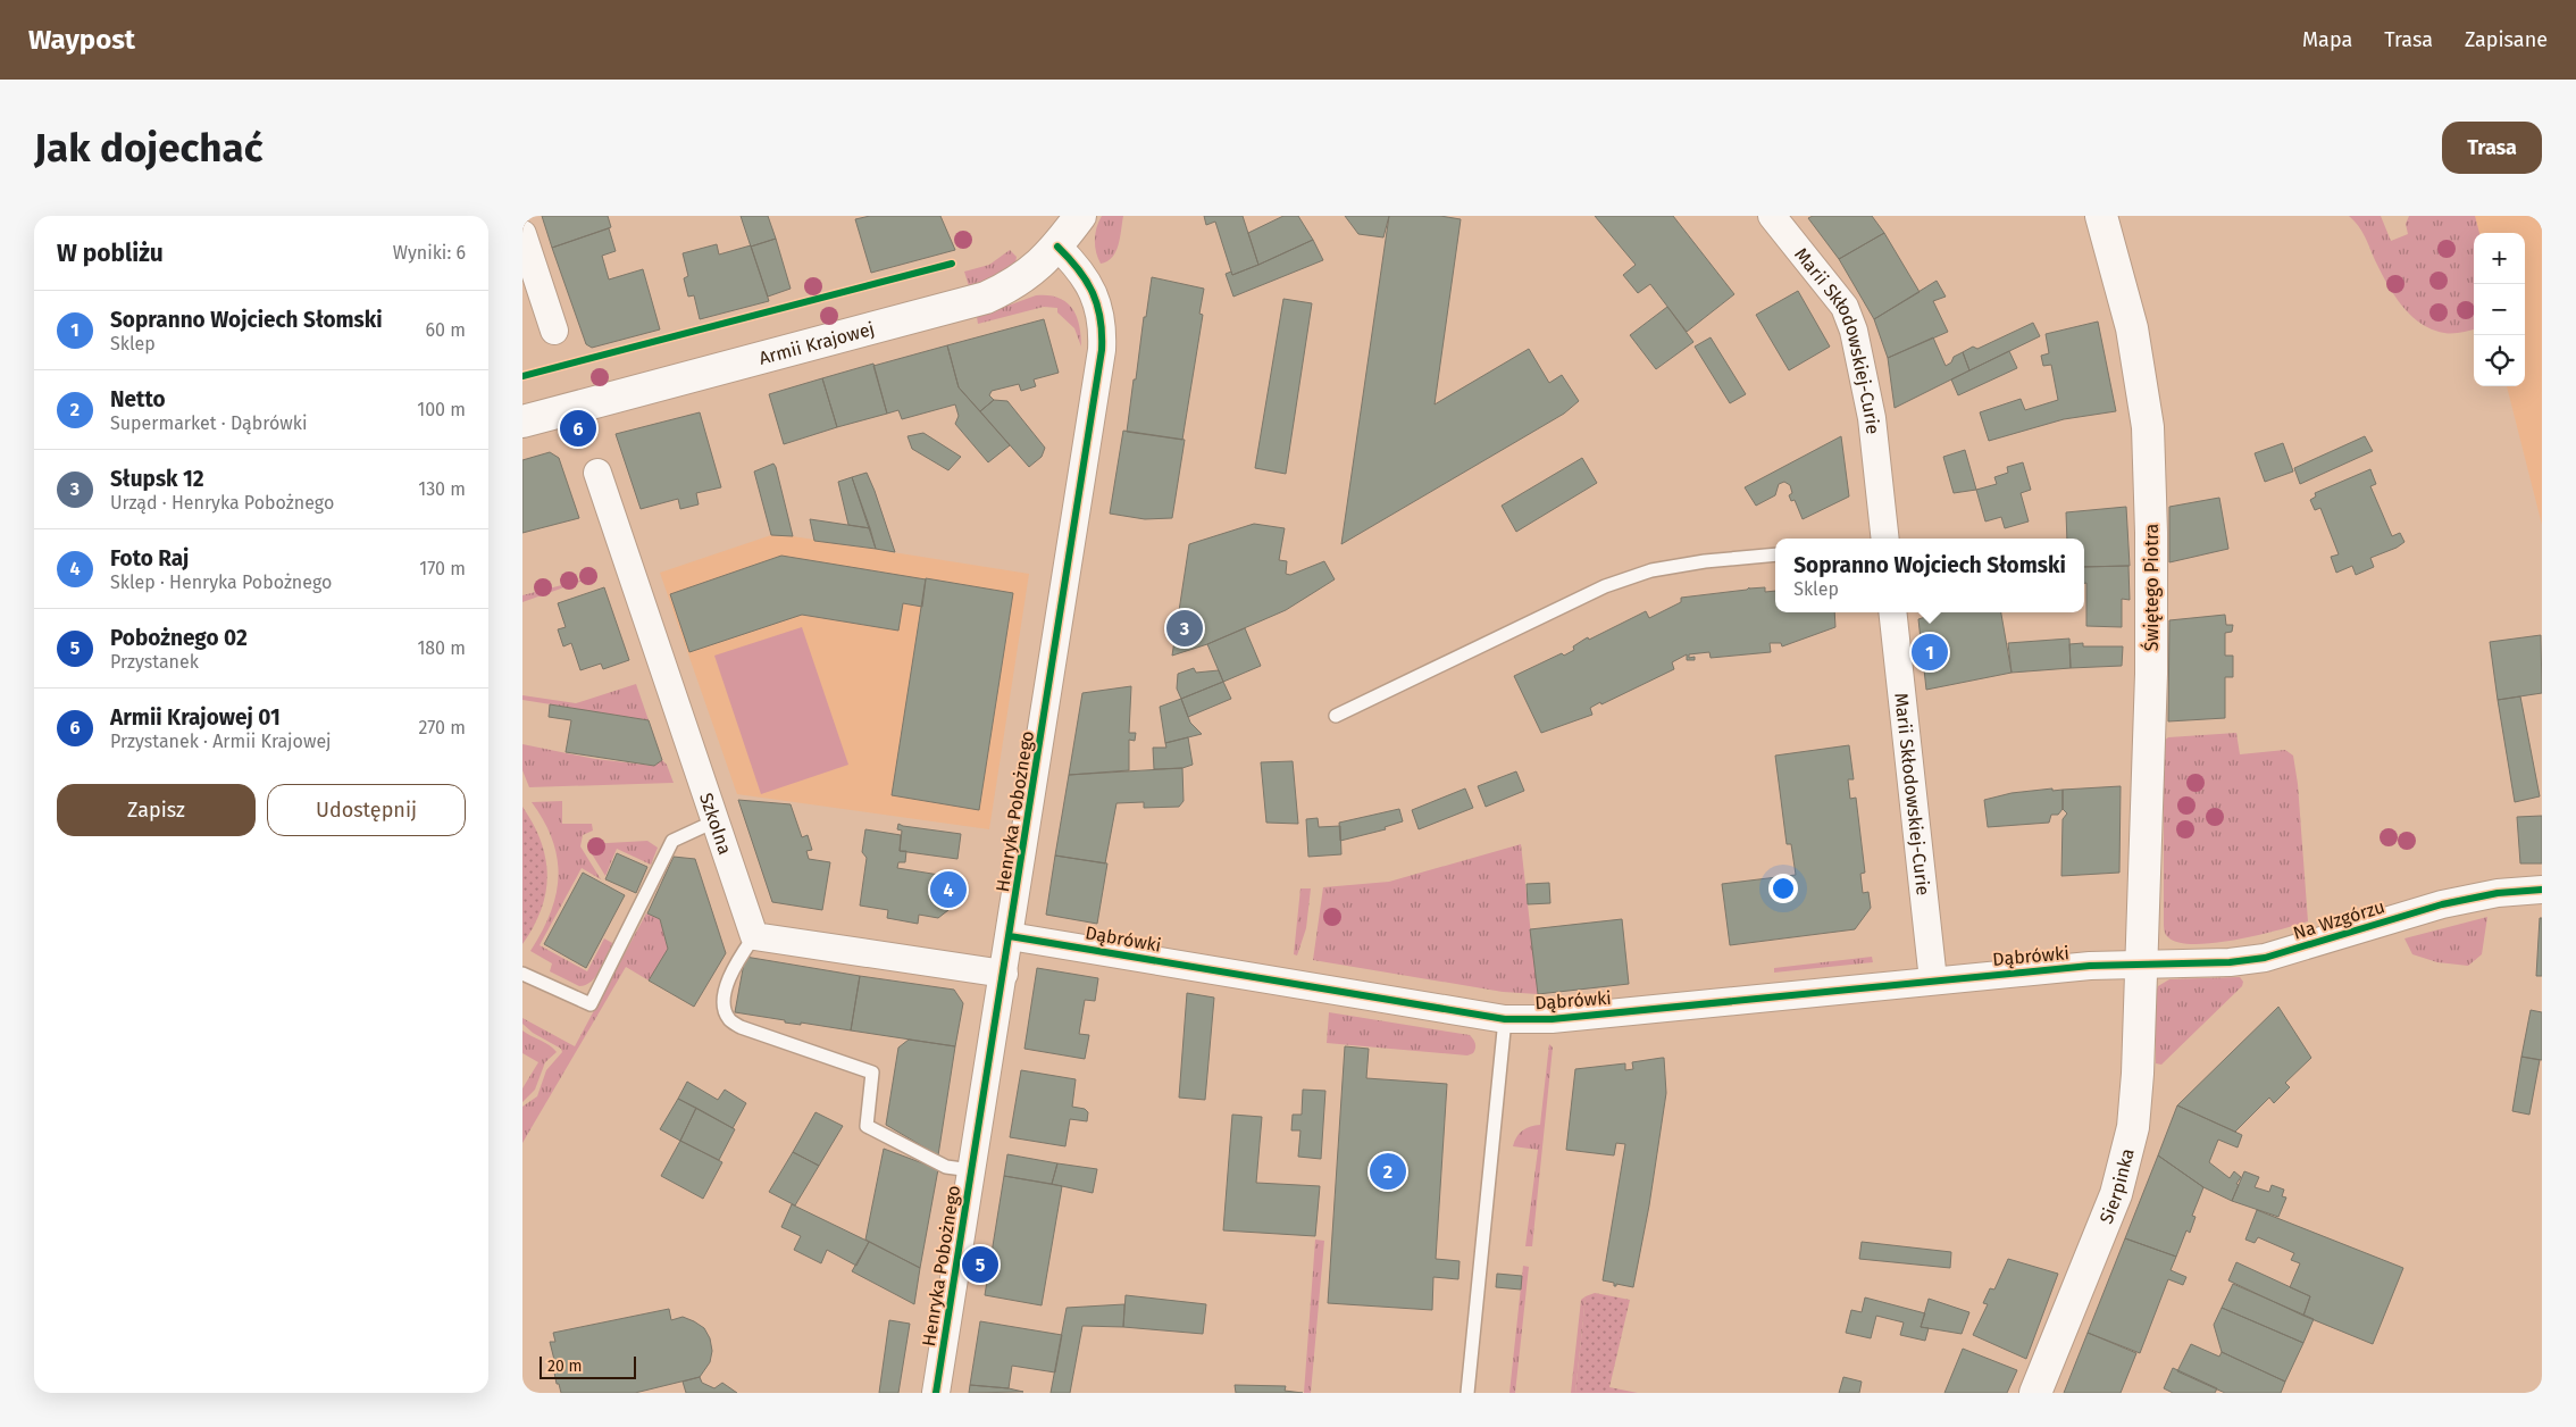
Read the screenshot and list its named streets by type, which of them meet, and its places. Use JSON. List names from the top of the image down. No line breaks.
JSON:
{"streets":{"main road":["Armii Krajowej","Świętego Piotra","Sierpinka"],"street":["Marii Skłodowskiej-Curie","Henryka Pobożnego","Szkolna","Na Wzgórzu","Dąbrówki"]},"crossings":[["Marii Skłodowskiej-Curie","Dąbrówki"],["Armii Krajowej","Henryka Pobożnego"],["Świętego Piotra","Na Wzgórzu"],["Świętego Piotra","Dąbrówki"],["Świętego Piotra","Sierpinka"],["Henryka Pobożnego","Dąbrówki"],["Na Wzgórzu","Dąbrówki"],["Na Wzgórzu","Sierpinka"],["Dąbrówki","Sierpinka"]],"scale_bar":"20 m","page":{"header":"Waypost","nav":["Mapa","Trasa","Zapisane"],"buttons":["Trasa",["Zapisz","Udostępnij"]],"title":"Jak dojechać","heading":["W pobliżu","Wyniki: 6"],"map_buttons":["+","−"],"list":[{"mark":"1","name":"Sopranno Wojciech Słomski","note":"Sklep","value":"60 m"},{"mark":"2","name":"Netto","note":"Supermarket · Dąbrówki","value":"100 m"},{"mark":"3","name":"Słupsk 12","note":"Urząd · Henryka Pobożnego","value":"130 m"},{"mark":"4","name":"Foto Raj","note":"Sklep · Henryka Pobożnego","value":"170 m"},{"mark":"5","name":"Pobożnego 02","note":"Przystanek","value":"180 m"},{"mark":"6","name":"Armii Krajowej 01","note":"Przystanek · Armii Krajowej","value":"270 m"}],"pins":["6","3","1","4","2","5"],"popup":["Sopranno Wojciech Słomski","Sklep"],"scale":"20 m"}}
